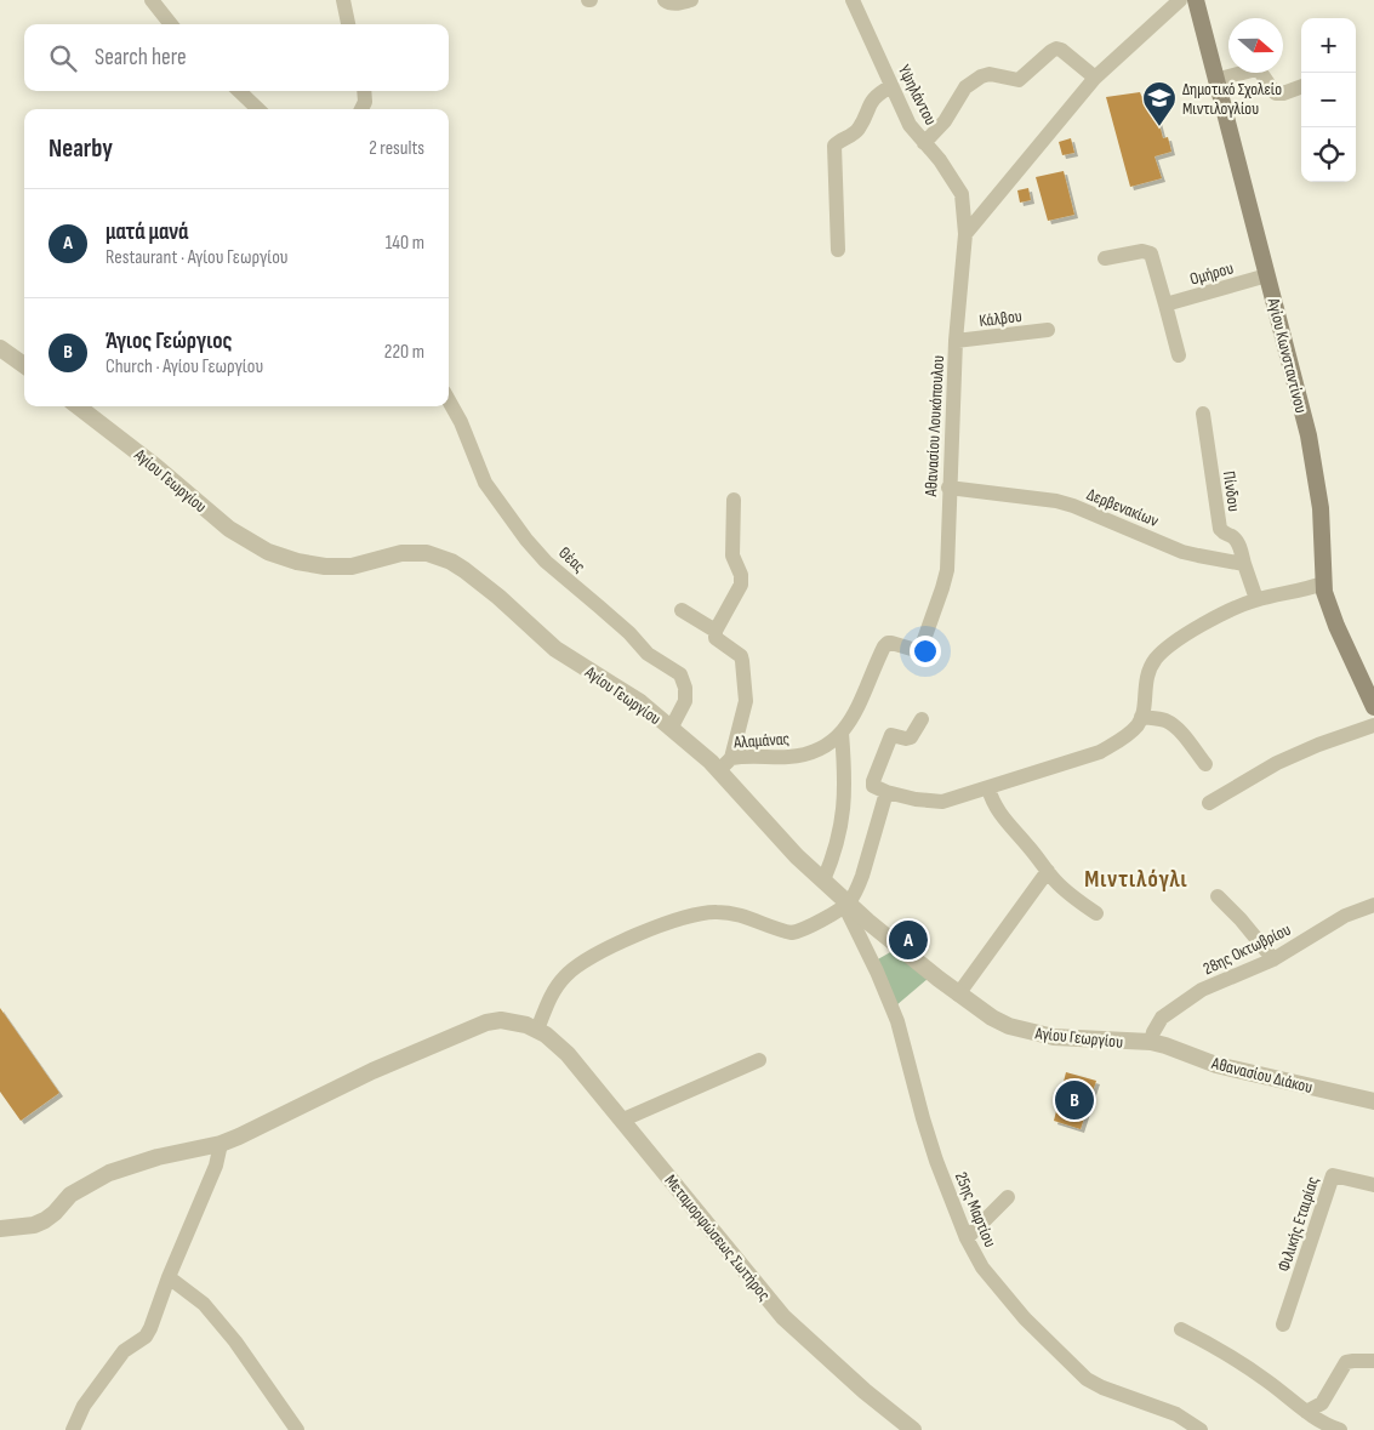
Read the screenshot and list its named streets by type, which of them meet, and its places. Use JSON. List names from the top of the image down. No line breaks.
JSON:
{"streets":{"main road":["Αγίου Κωνσταντίνου"],"street":["Υψηλάντου","Ομήρου","Κάλβου","Αθανασίου Λουκόπουλου","Αγίου Γεωργίου","Πίνδου","Δερβενακίων","Θέας","Αλαμάνας","28ης Οκτωβρίου","Αθανασίου Διάκου","25ης Μαρτίου","Φιλικής Εταιρίας","Μεταμορφώσεως Σωτήρος"]},"crossings":[["Υψηλάντου","Αθανασίου Λουκόπουλου"],["Ομήρου","Αγίου Κωνσταντίνου"],["Κάλβου","Αθανασίου Λουκόπουλου"],["Αθανασίου Λουκόπουλου","Δερβενακίων"],["Αθανασίου Λουκόπουλου","Αλαμάνας"],["Αγίου Γεωργίου","Θέας"],["Αγίου Γεωργίου","Αλαμάνας"],["Αγίου Γεωργίου","28ης Οκτωβρίου"],["Αγίου Γεωργίου","Αθανασίου Διάκου"],["Αγίου Γεωργίου","25ης Μαρτίου"],["Πίνδου","Δερβενακίων"],["28ης Οκτωβρίου","Αθανασίου Διάκου"]],"districts":["Μιντιλόγλι"],"places":{"school or university":["Δημοτικό Σχολείο Μιντιλογλίου"]},"north":"right","page":{"map_buttons":["+","−"],"search":"Search here","heading":["Nearby","2 results"],"list":[{"mark":"A","name":"ματά μανά","note":"Restaurant · Αγίου Γεωργίου","value":"140 m"},{"mark":"B","name":"Άγιος Γεώργιος","note":"Church · Αγίου Γεωργίου","value":"220 m"}],"pins":["A","B"]}}
